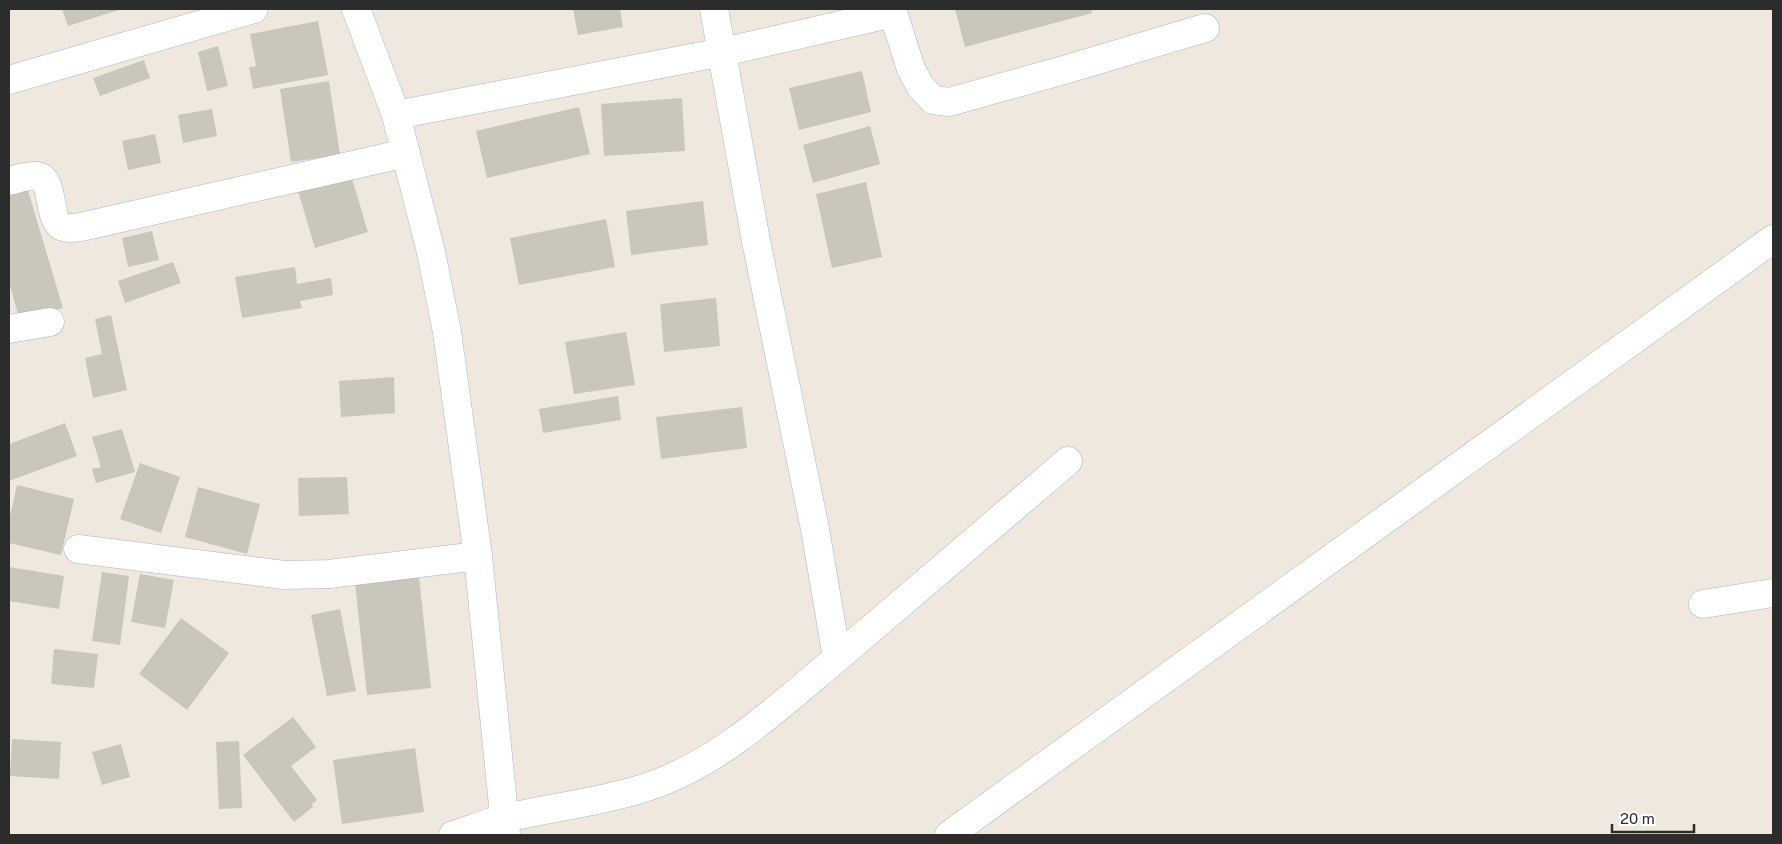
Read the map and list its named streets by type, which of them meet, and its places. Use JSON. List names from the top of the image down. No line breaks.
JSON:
{"scale_bar":"20 m"}
